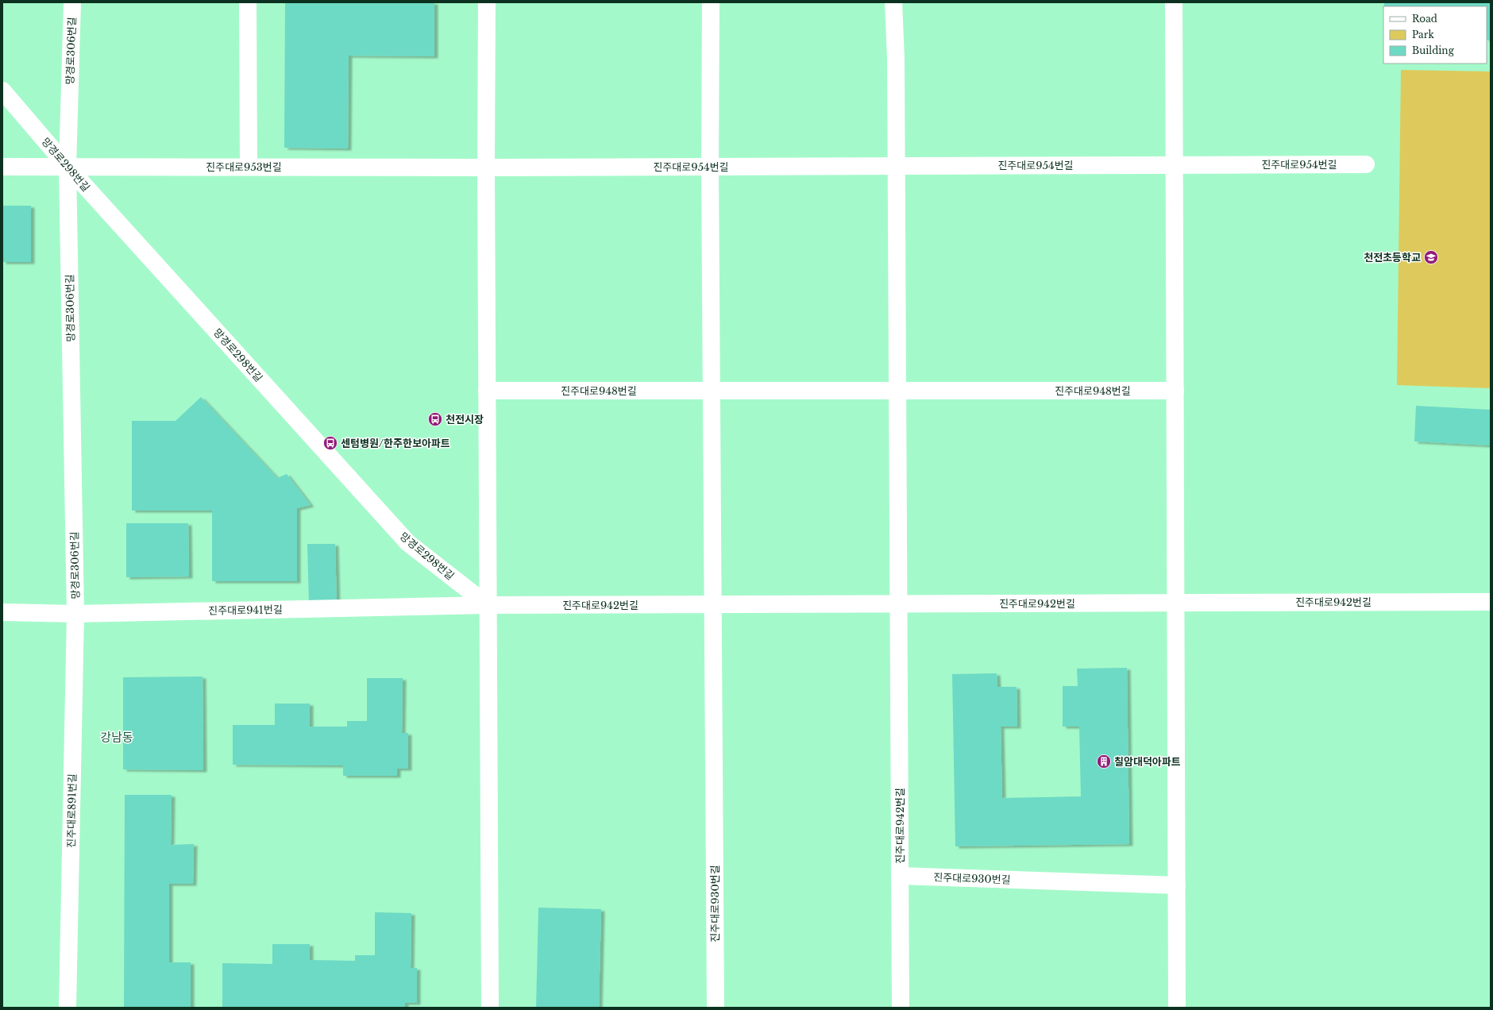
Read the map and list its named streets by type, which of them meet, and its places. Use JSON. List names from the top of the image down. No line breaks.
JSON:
{"streets":{"street":["망경로306번길","망경로298번길","진주대로954번길","진주대로953번길","진주대로948번길","진주대로942번길","진주대로941번길","진주대로891번길","진주대로930번길"]},"crossings":[["망경로306번길","망경로298번길"],["망경로306번길","진주대로953번길"],["망경로306번길","진주대로941번길"],["망경로306번길","진주대로891번길"],["망경로298번길","진주대로953번길"],["망경로298번길","진주대로942번길"],["망경로298번길","진주대로941번길"],["진주대로954번길","진주대로953번길"],["진주대로948번길","진주대로942번길"],["진주대로942번길","진주대로941번길"],["진주대로942번길","진주대로930번길"],["진주대로941번길","진주대로891번길"]],"districts":["강남동"],"places":{"school or university":["천전초등학교"],"bus stop":["천전시장","센텀병원/한주한보아파트"],"building":["칠암대덕아파트"]},"legend":["Road","Park","Building"]}
